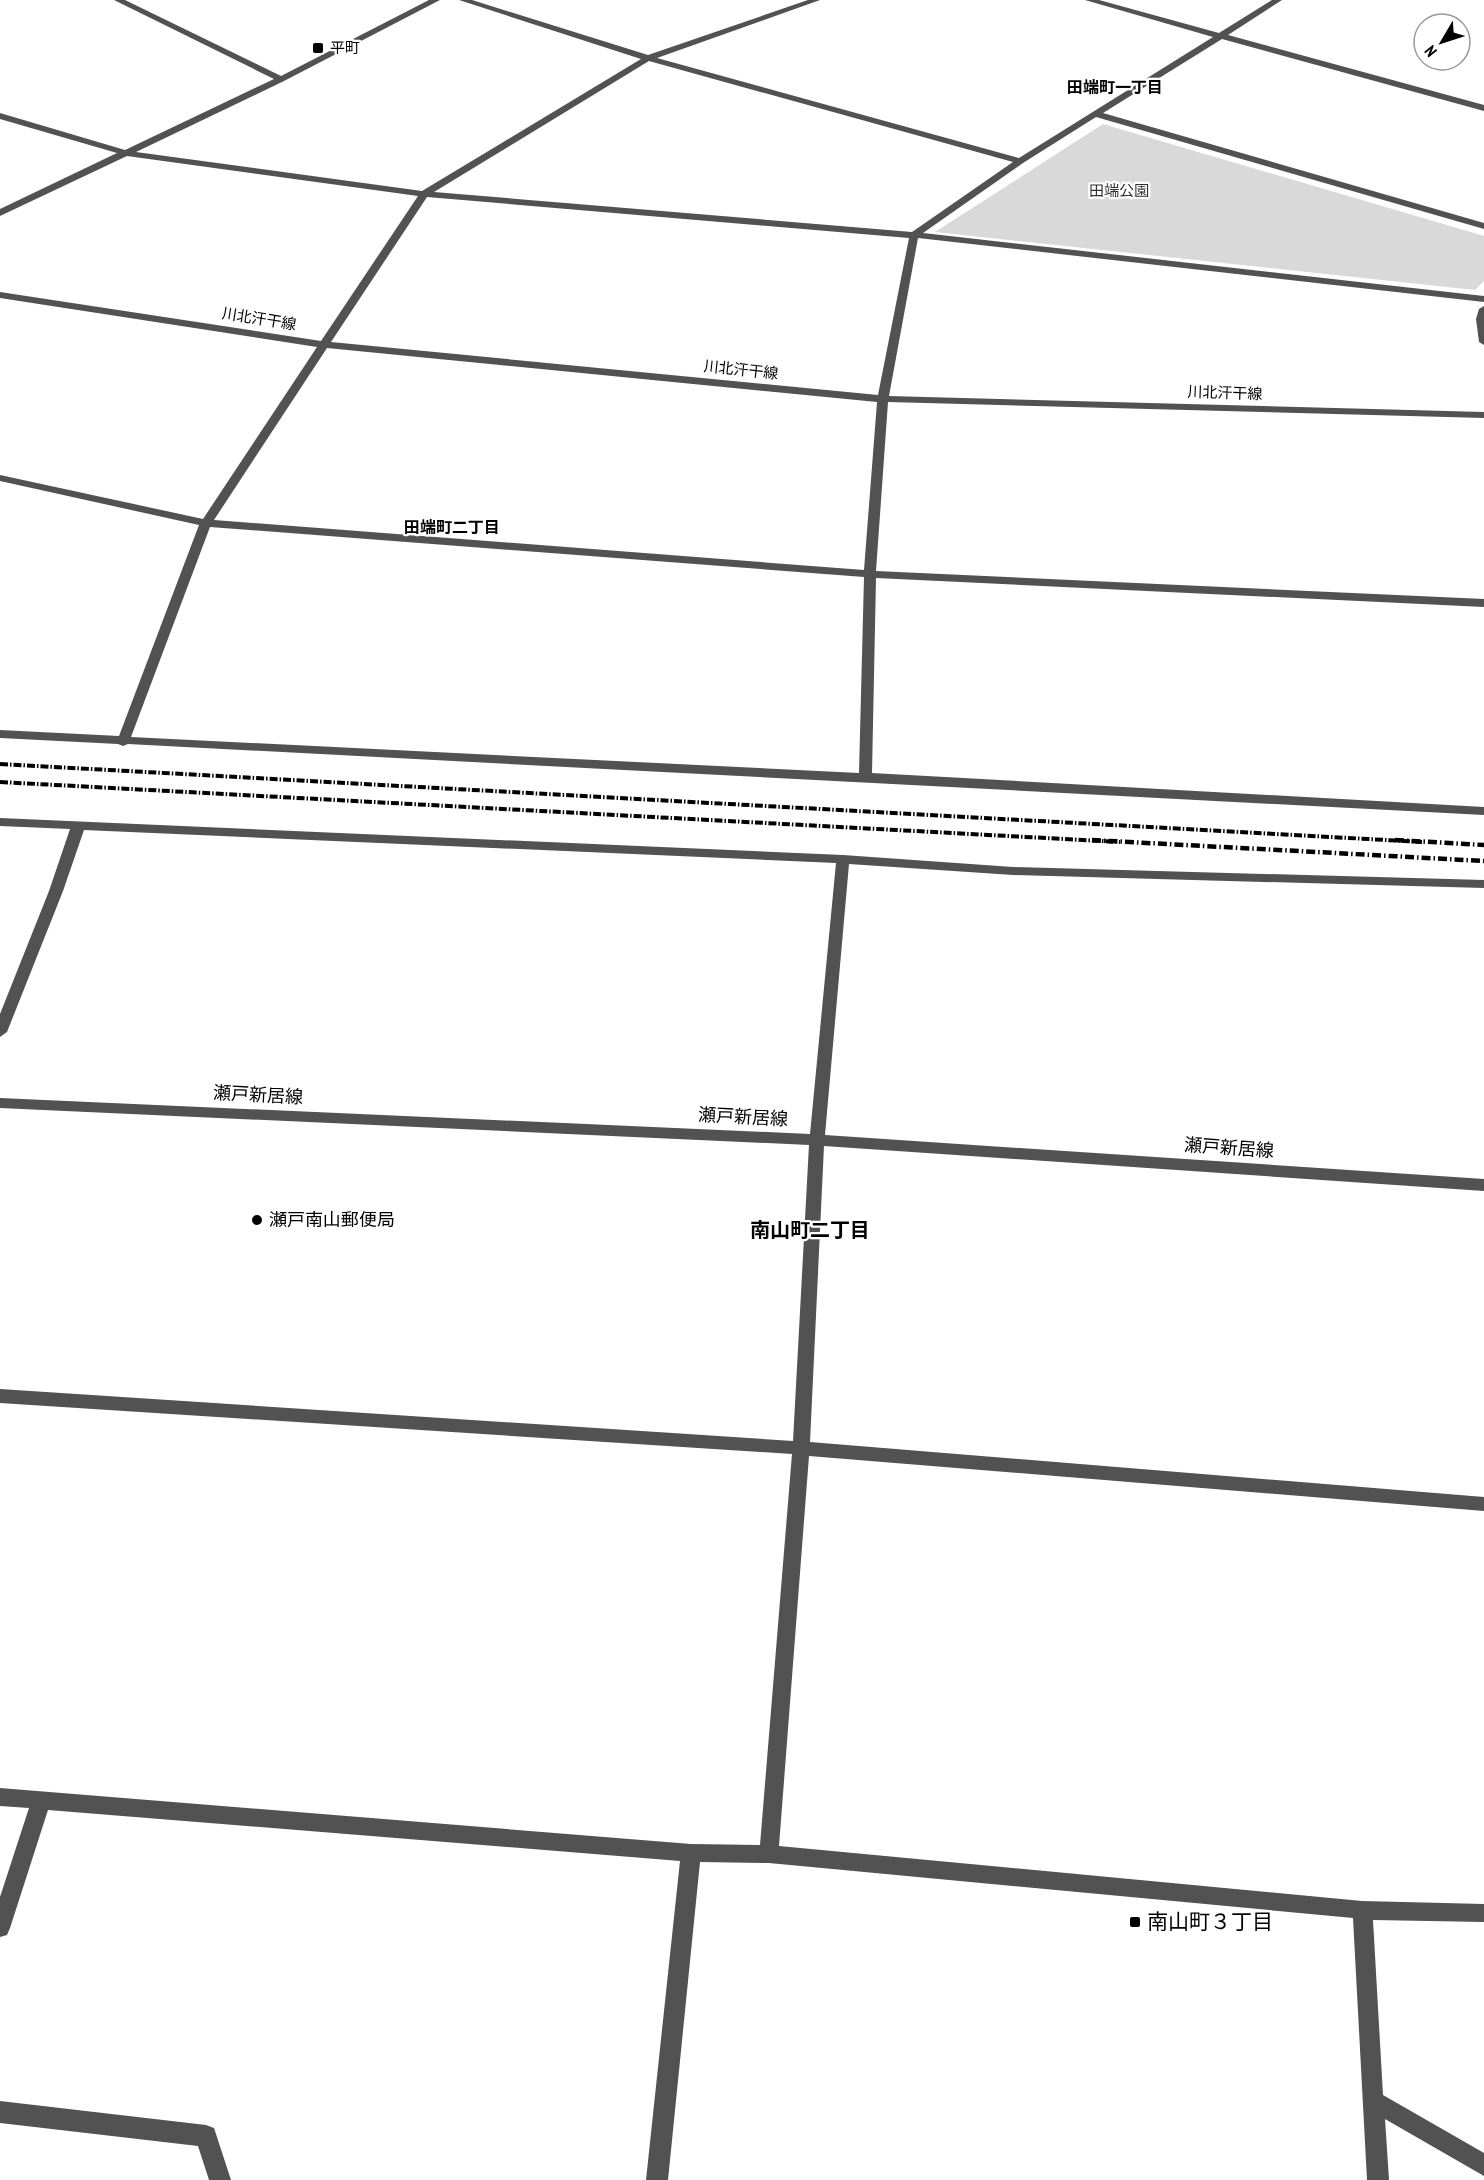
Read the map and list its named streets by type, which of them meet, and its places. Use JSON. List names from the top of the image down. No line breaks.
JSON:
{"streets":{"street":["川北汗干線","瀬戸新居線"]},"districts":["田端町一丁目","田端町二丁目","南山町二丁目"],"parks":["田端公園"],"places":{"transit":["平町","南山町３丁目"],"other":["瀬戸南山郵便局"]},"north":"bottom left"}
